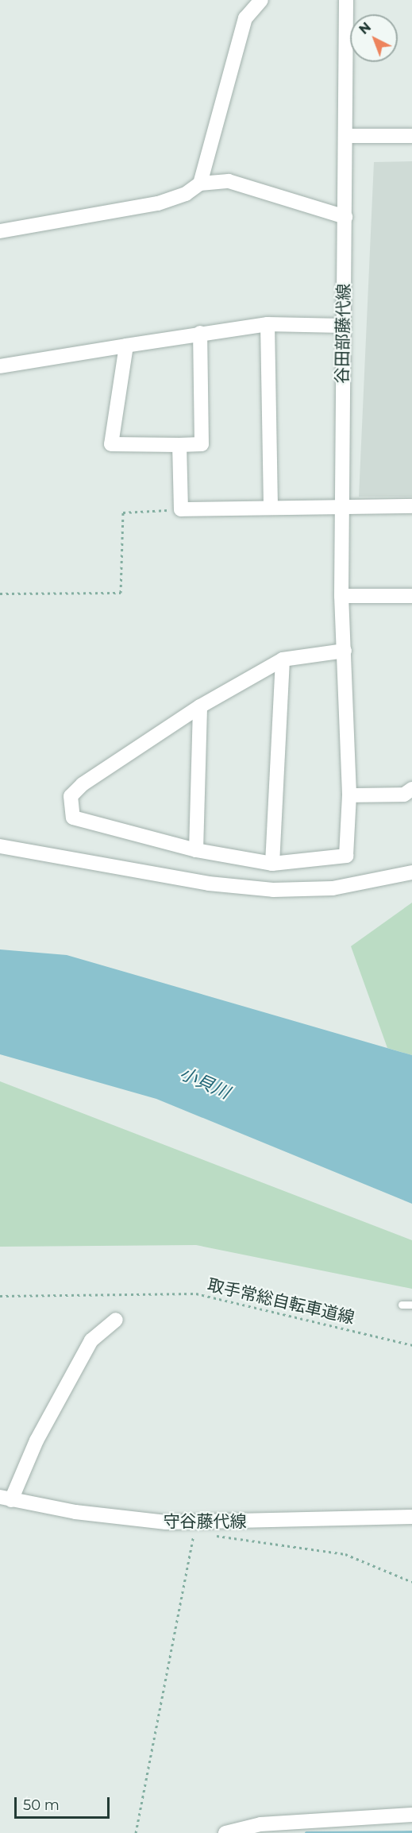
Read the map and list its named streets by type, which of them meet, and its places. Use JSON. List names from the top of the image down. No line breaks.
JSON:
{"streets":{"street":["谷田部藤代線","守谷藤代線"],"path":["取手常総自転車道線"]},"water":["小貝川"],"scale_bar":"50 m","north":"top left"}
